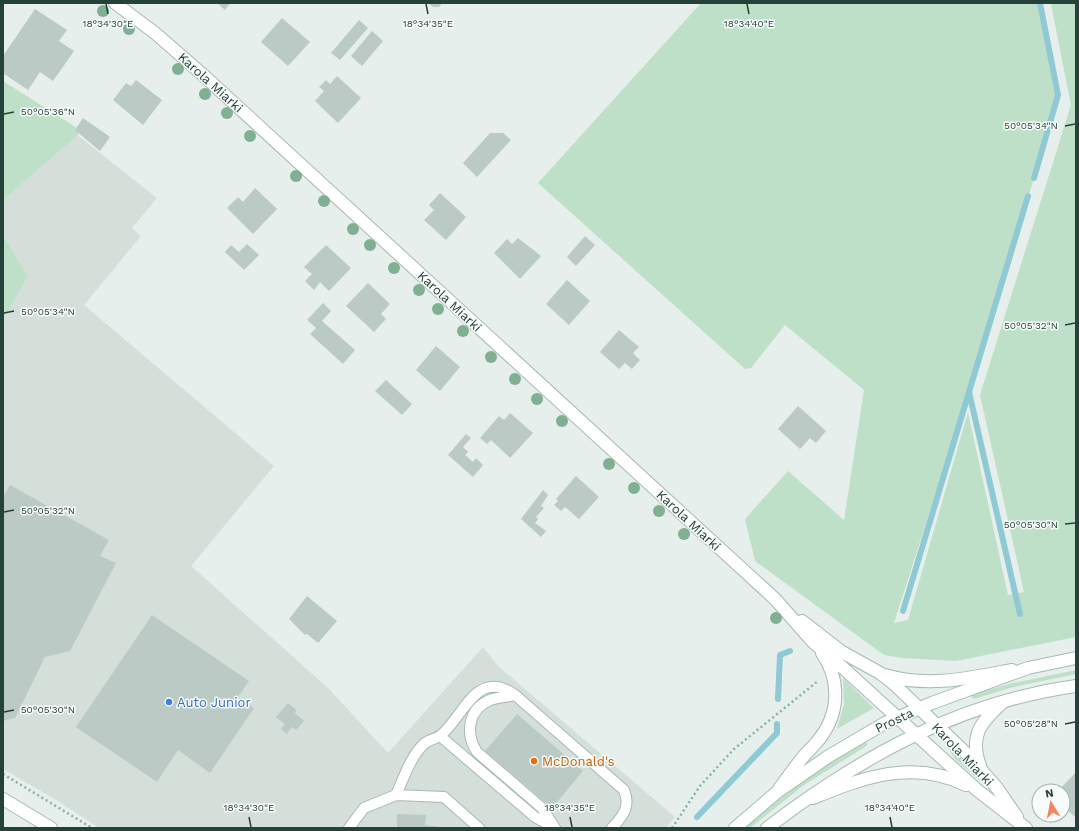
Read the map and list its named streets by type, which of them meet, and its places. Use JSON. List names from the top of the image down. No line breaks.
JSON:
{"streets":{"street":["Karola Miarki","Prosta"]},"crossings":[["Karola Miarki","Prosta"]],"places":["Auto Junior","McDonald's"],"north":"top","coordinates":["18°34'30\"E","18°34'35\"E","18°34'40\"E","50°05'36\"N","50°05'34\"N","50°05'32\"N","50°05'30\"N","50°05'28\"N"]}
